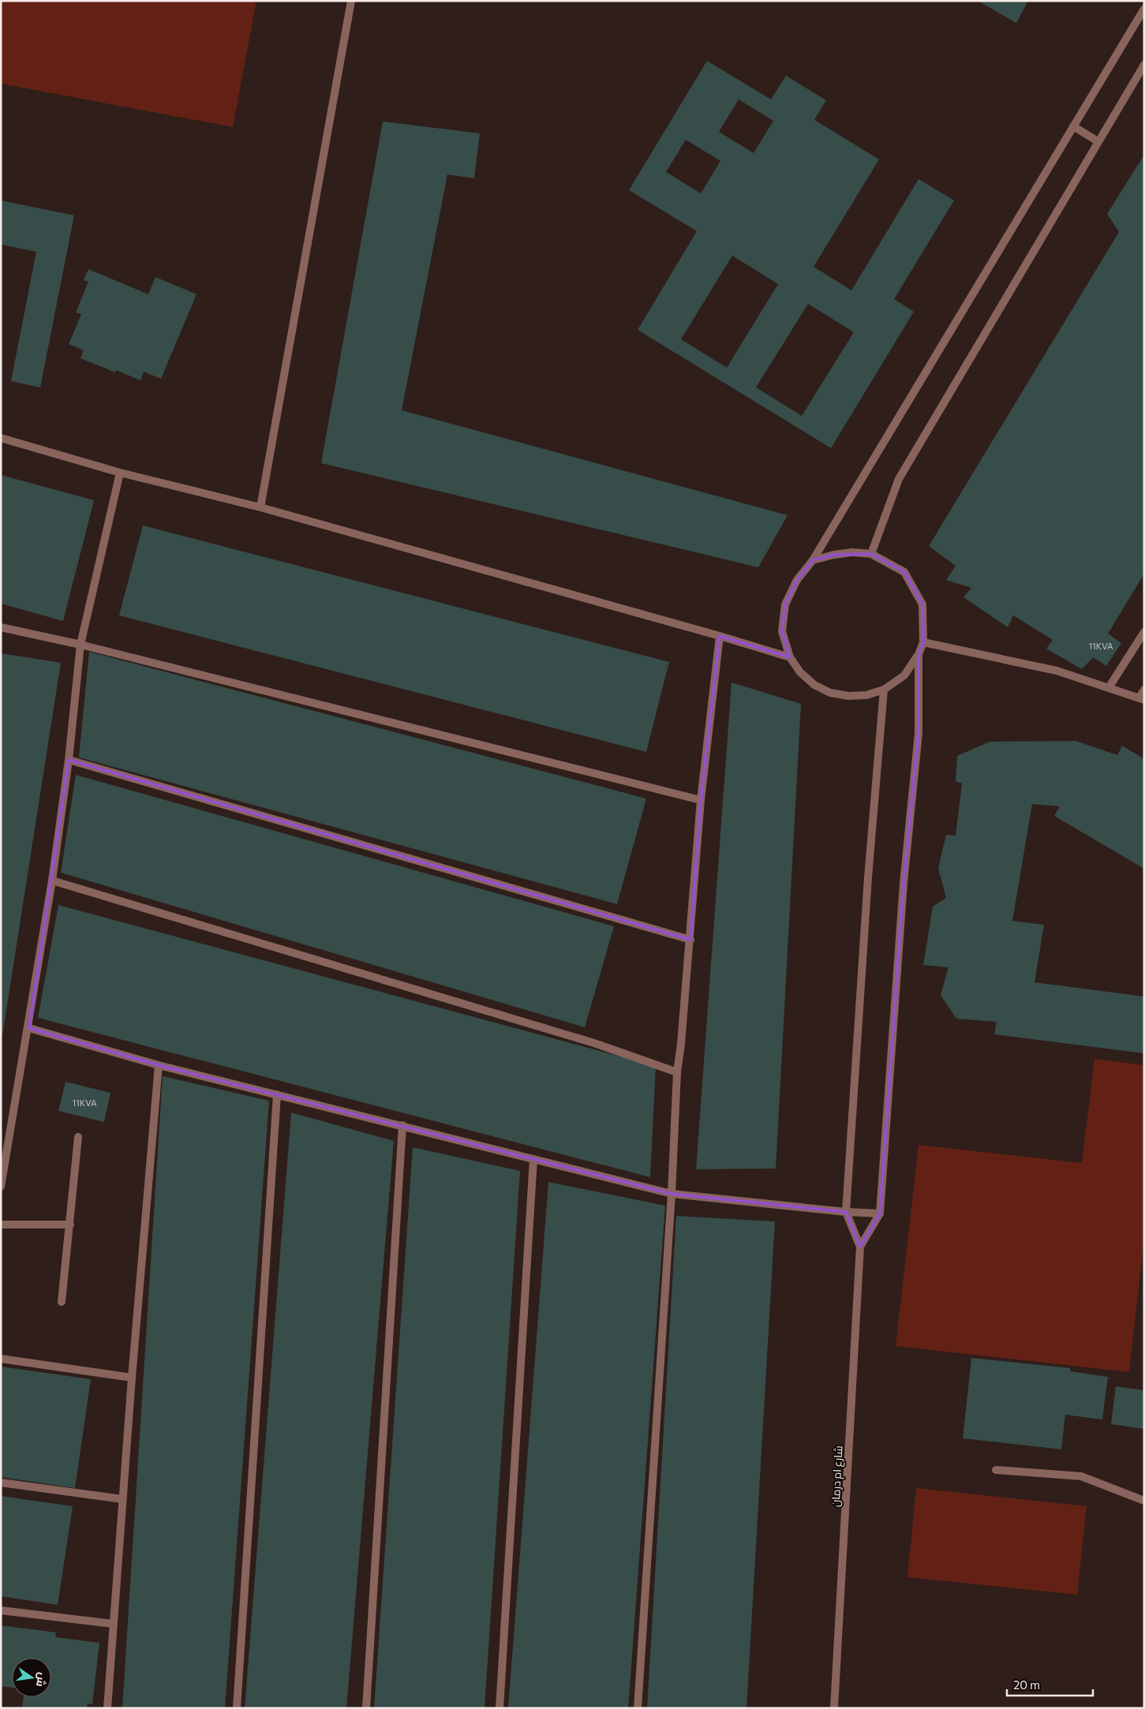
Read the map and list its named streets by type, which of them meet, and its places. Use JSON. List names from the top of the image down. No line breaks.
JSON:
{"streets":{"street":["شارع ام درمان"]},"house_numbers":["11KVA","11KVA"],"scale_bar":"20 m","north":"right"}
